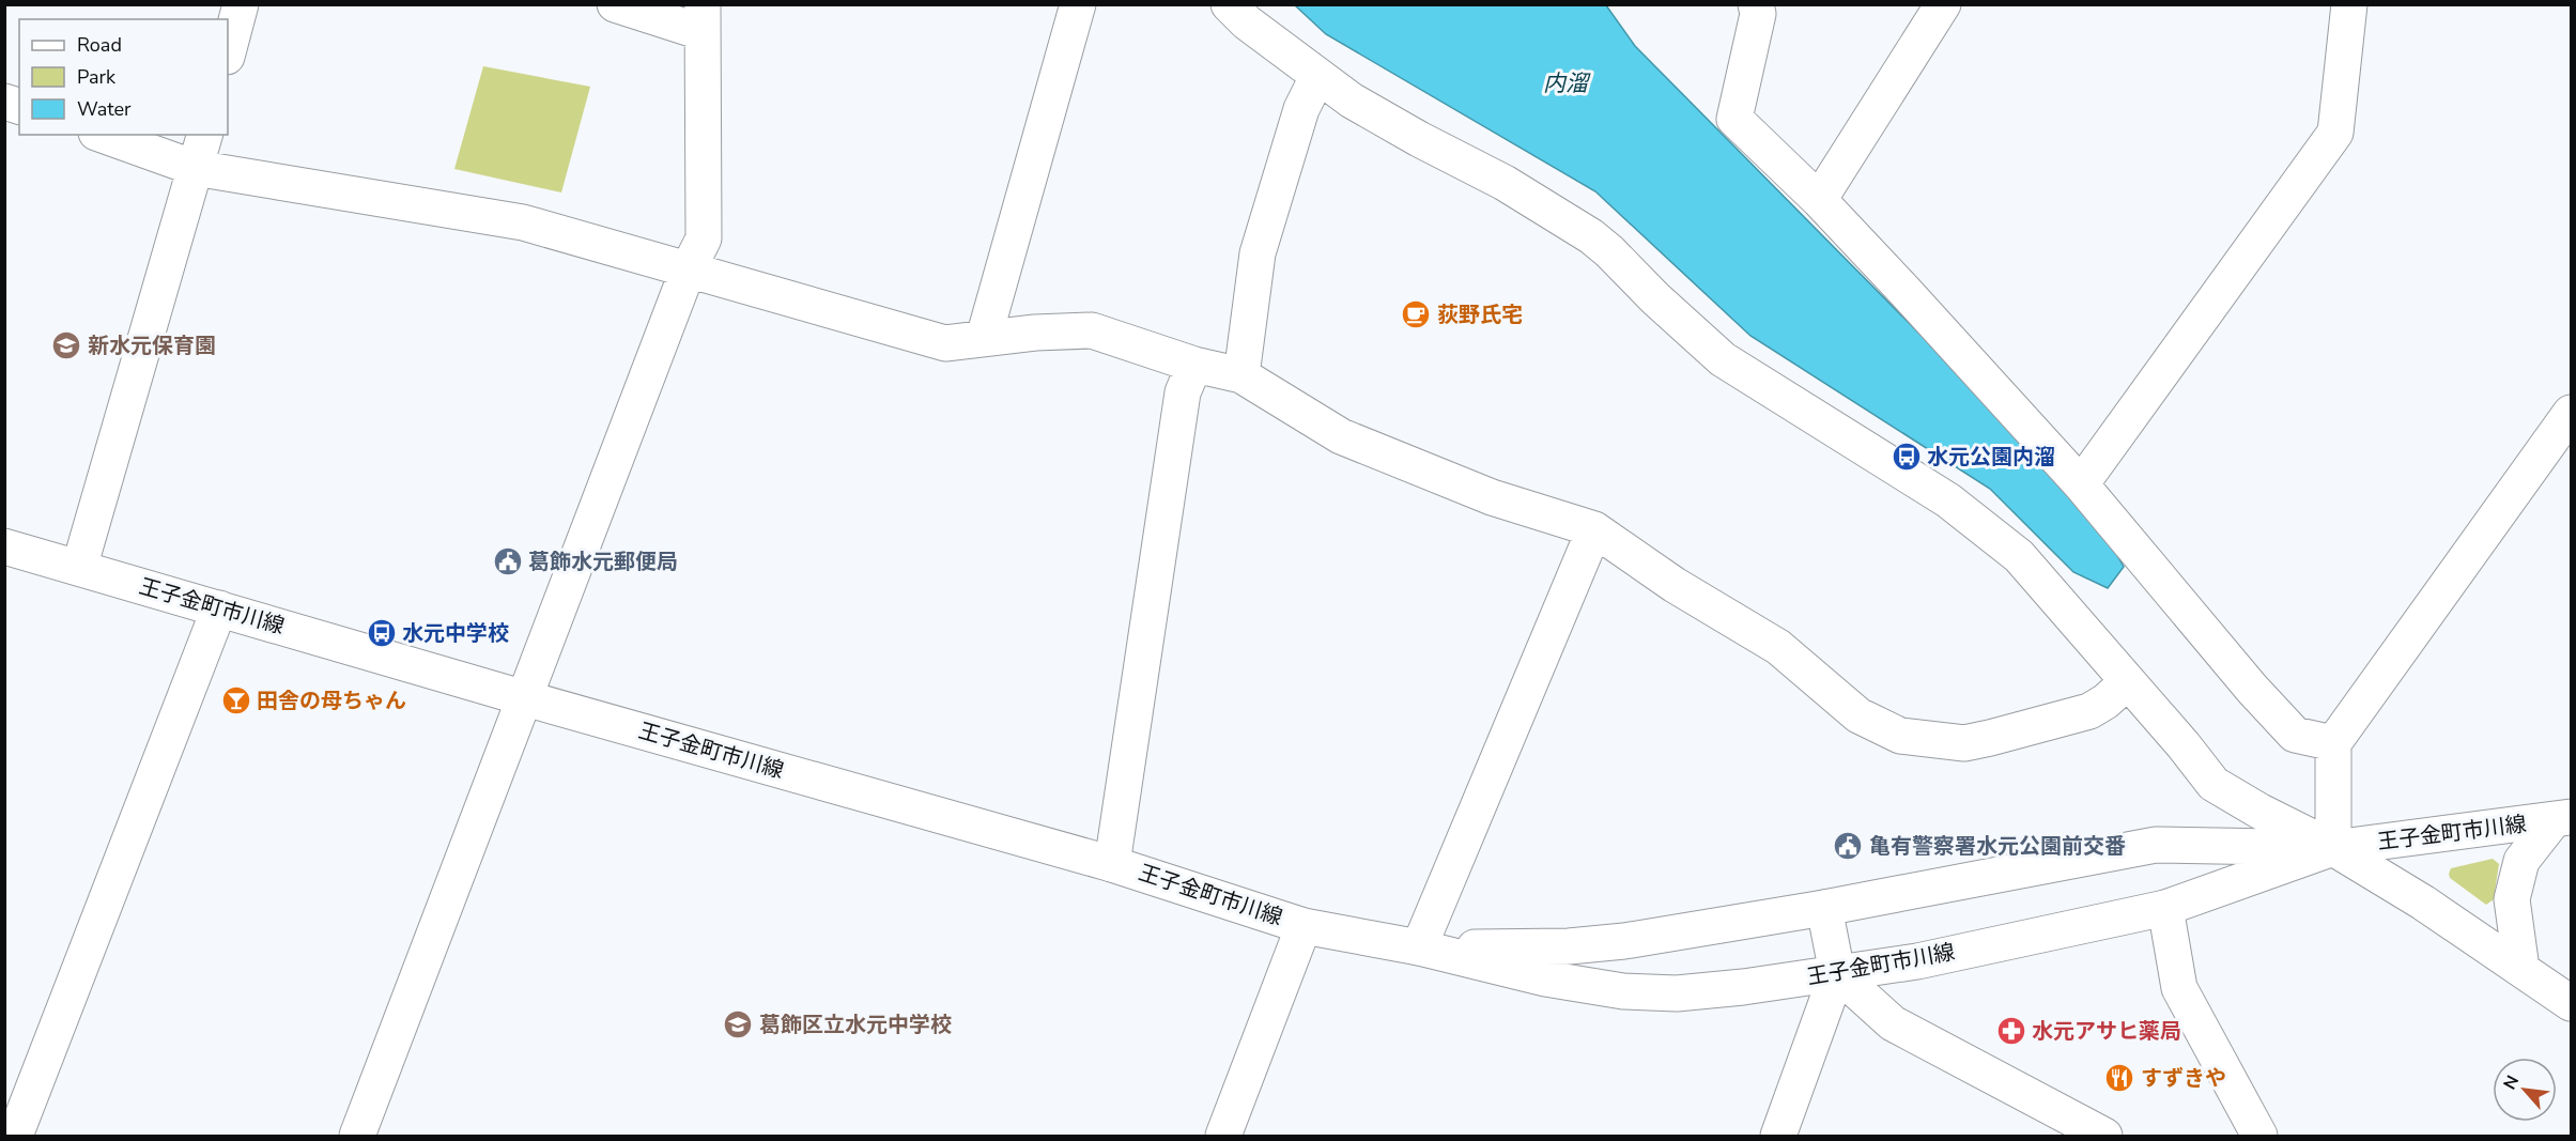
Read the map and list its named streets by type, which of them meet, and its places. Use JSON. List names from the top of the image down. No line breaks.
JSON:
{"streets":{"street":["王子金町市川線"]},"water":["内溜"],"places":{"cafe":["荻野氏宅"],"school or university":["新水元保育園","葛飾区立水元中学校"],"bus stop":["水元公園内溜","水元中学校"],"public building":["葛飾水元郵便局","亀有警察署水元公園前交番"],"bar":["田舎の母ちゃん"],"pharmacy":["水元アサヒ薬局"],"restaurant":["すずきや"]},"legend":["Road","Park","Water"],"north":"top left"}
